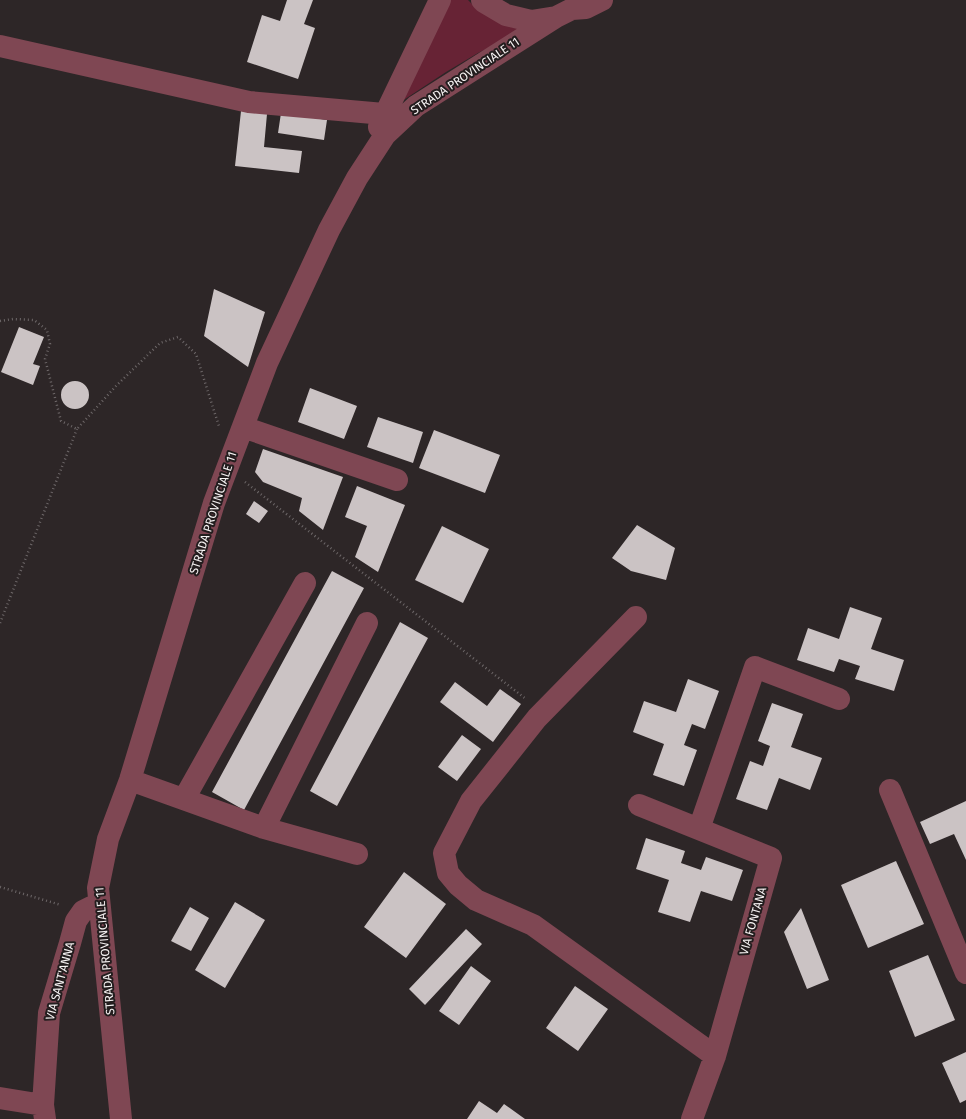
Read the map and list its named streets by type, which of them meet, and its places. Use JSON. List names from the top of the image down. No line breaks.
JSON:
{"streets":{"street":["STRADA PROVINCIALE 11","VIA FONTANA","VIA SANT'ANNA"]},"crossings":[["STRADA PROVINCIALE 11","VIA SANT'ANNA"]]}
